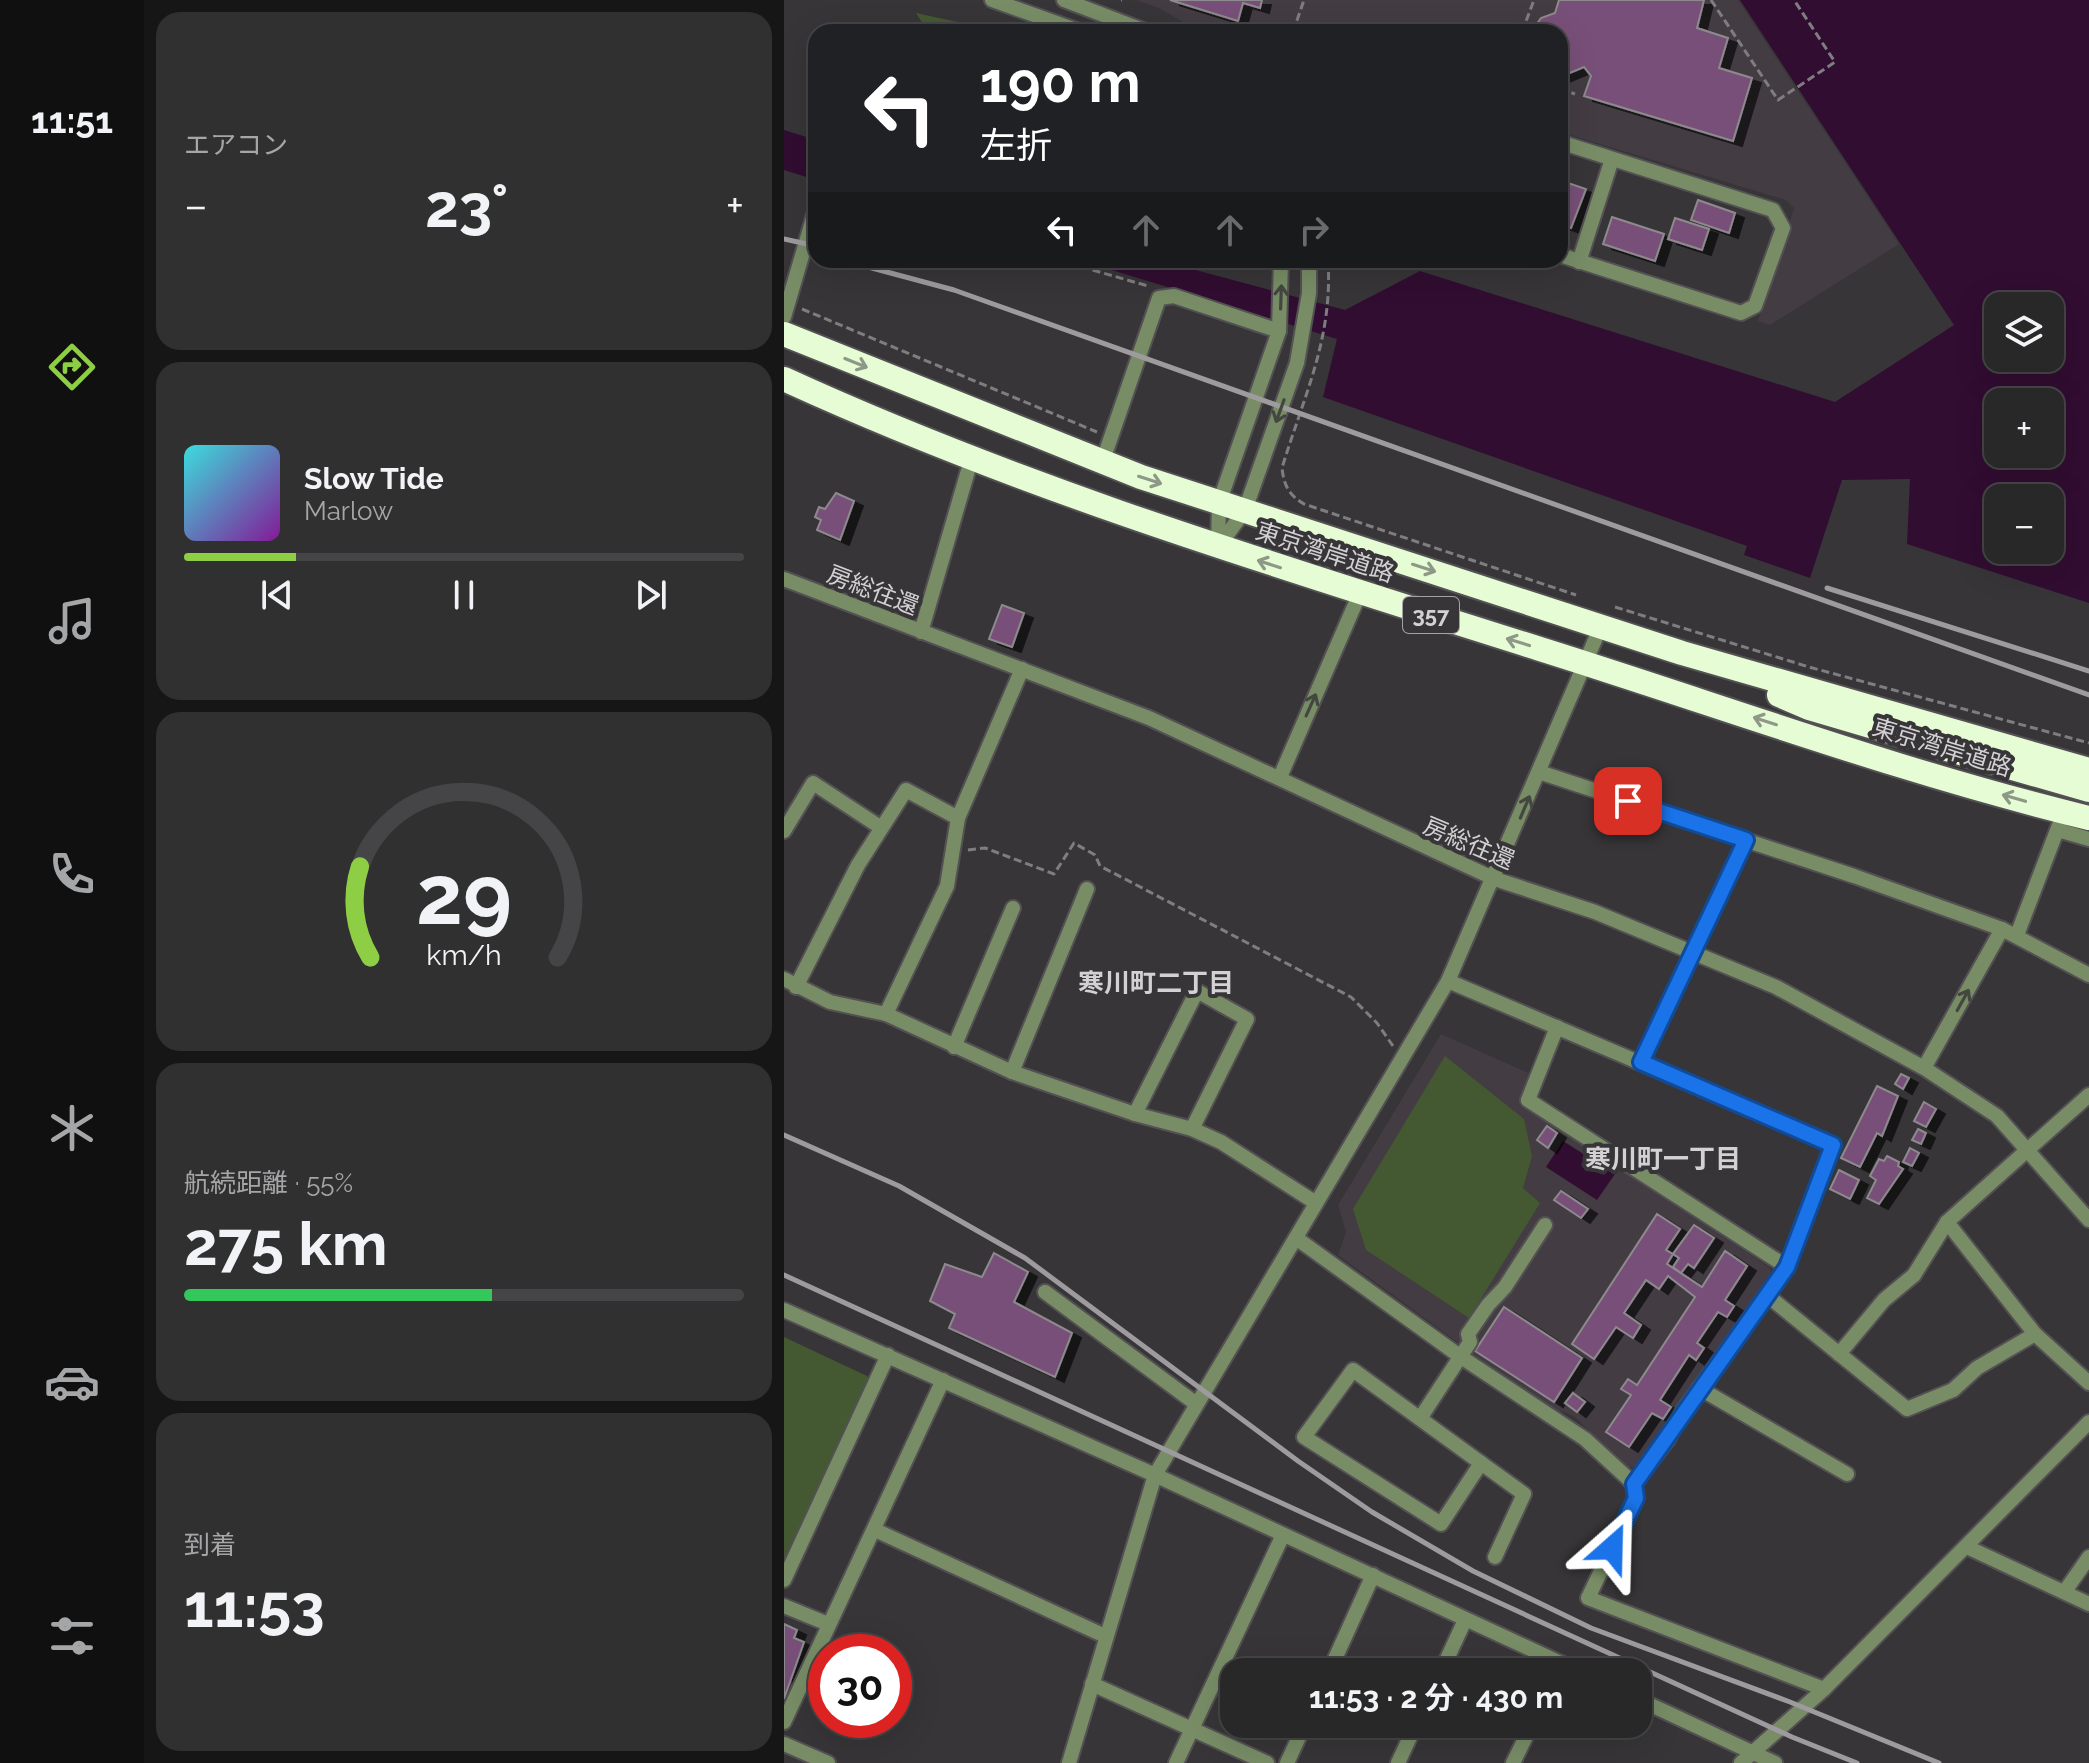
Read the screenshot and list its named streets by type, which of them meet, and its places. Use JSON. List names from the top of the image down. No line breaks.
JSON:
{"streets":{"highway":["東京湾岸道路","357"],"street":["房総往還"]},"districts":["寒川町二丁目","寒川町一丁目"],"page":{"tabs":"11:51","tile":["エアコン",["航続距離 · 55%","275 km"],["到着","11:53"]],"turn":["190 m","左折"],"heat":["−","23°","+"],"map_buttons":["+","−"],"song":["Slow Tide","Marlow"],"limit":"30","trip":"11:53 · 2 分 · 430 m","gauge":["29","km/h"]}}
